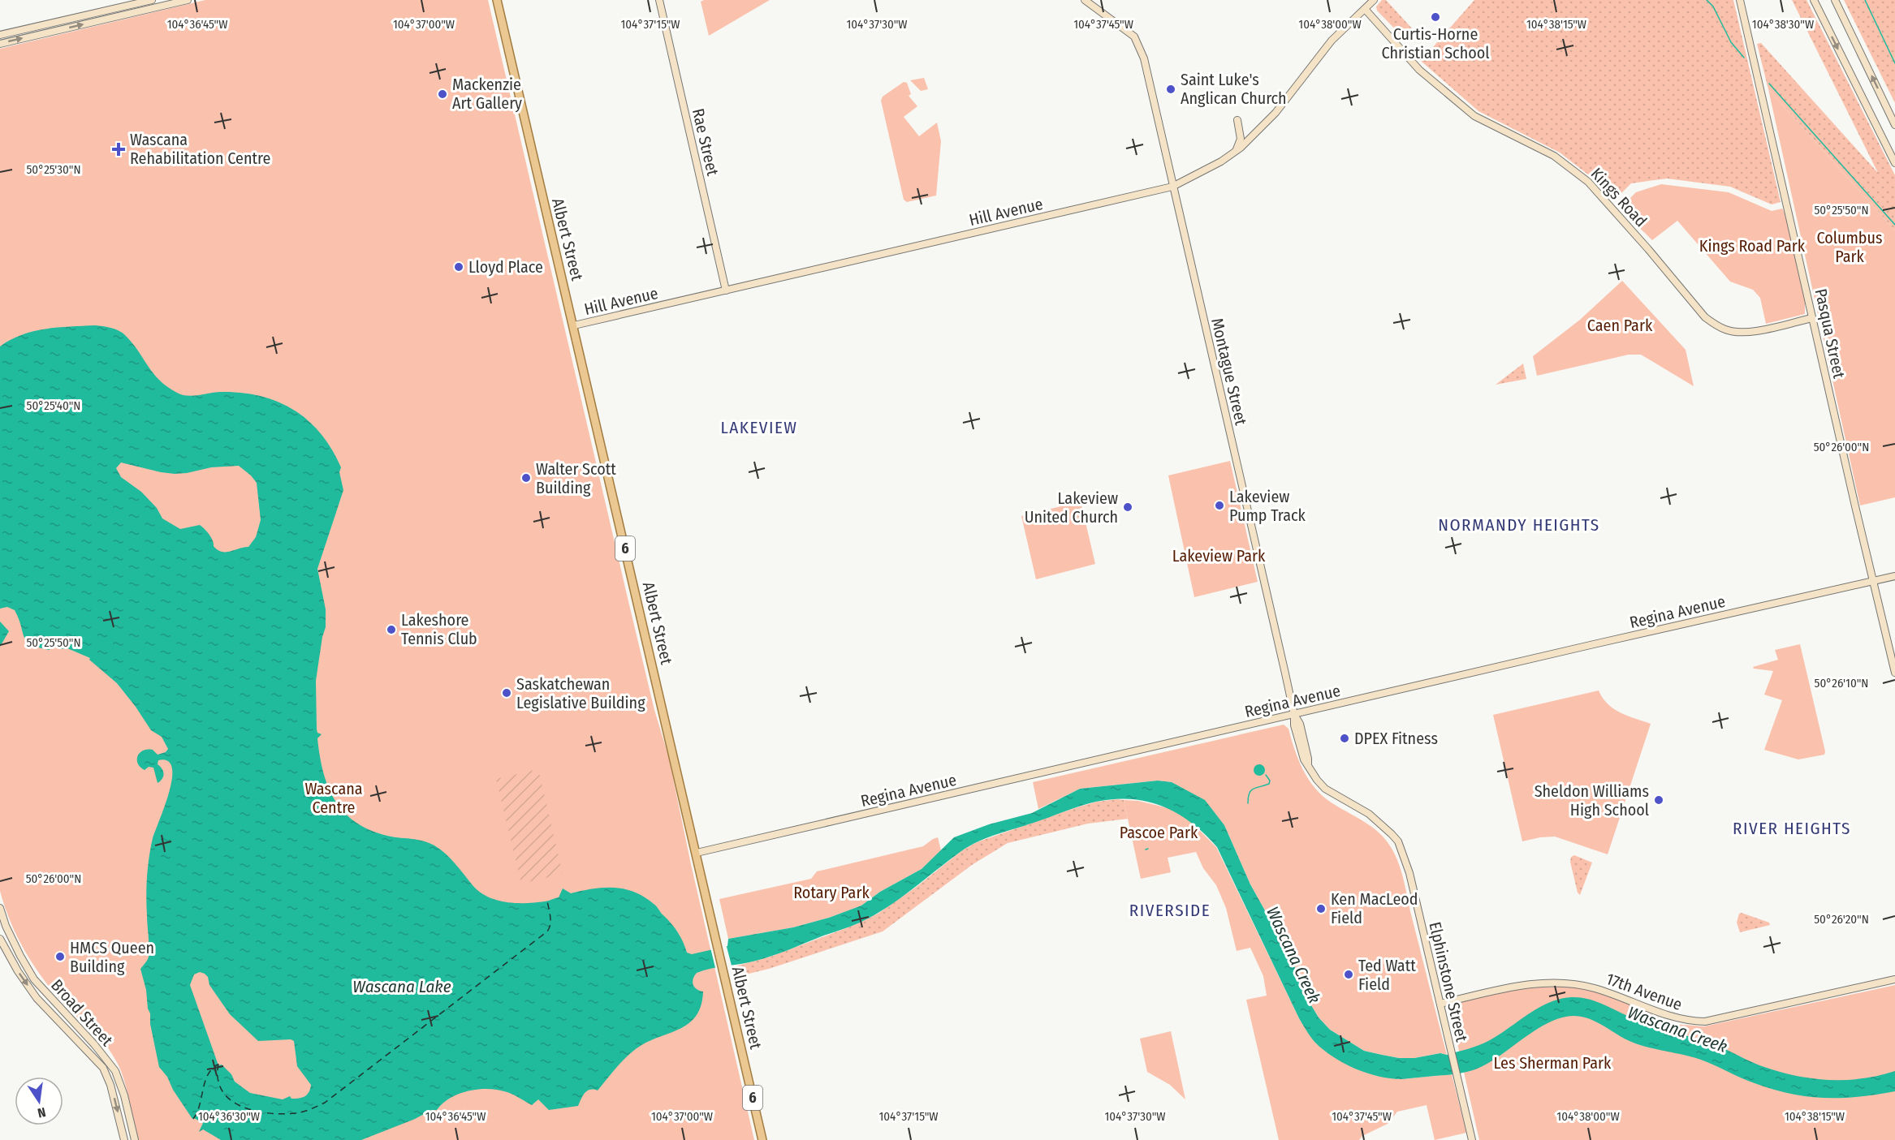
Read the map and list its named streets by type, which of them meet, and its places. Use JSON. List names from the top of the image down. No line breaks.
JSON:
{"streets":{"main road":["Albert Street","6"],"street":["Rae Street","Kings Road","Hill Avenue","Pasqua Street","Montague Street","Regina Avenue","Elphinstone Street","17th Avenue","Broad Street"]},"crossings":[["Rae Street","Hill Avenue"],["Kings Road","Hill Avenue"],["Kings Road","Pasqua Street"],["Hill Avenue","Albert Street"],["Hill Avenue","Montague Street"],["Albert Street","Regina Avenue"],["Pasqua Street","Regina Avenue"],["Montague Street","Regina Avenue"],["Montague Street","Elphinstone Street"],["Elphinstone Street","17th Avenue"]],"districts":["LAKEVIEW","NORMANDY HEIGHTS","RIVER HEIGHTS","RIVERSIDE"],"water":["Wascana Creek","Wascana Lake"],"parks":["Columbus Park","Kings Road Park","Caen Park","Lakeview Park","Wascana Centre","Pascoe Park","Rotary Park","Les Sherman Park"],"places":{"other":["Curtis-Horne Christian School","Saint Luke's Anglican Church","Mackenzie Art Gallery","Lloyd Place","Walter Scott Building","Lakeview Pump Track","Lakeview United Church","Lakeshore Tennis Club","Saskatchewan Legislative Building","DPEX Fitness","Sheldon Williams High School","Ken MacLeod Field","HMCS Queen Building","Ted Watt Field"],"health":["Wascana Rehabilitation Centre"]},"north":"bottom","coordinates":["104°36'45\"W","104°37'00\"W","104°37'15\"W","104°37'30\"W","104°37'45\"W","104°38'00\"W","104°38'15\"W","104°38'30\"W","50°25'30\"N","50°25'50\"N","50°25'40\"N","50°26'00\"N","50°26'10\"N","50°26'20\"N","104°36'30\"W"]}
